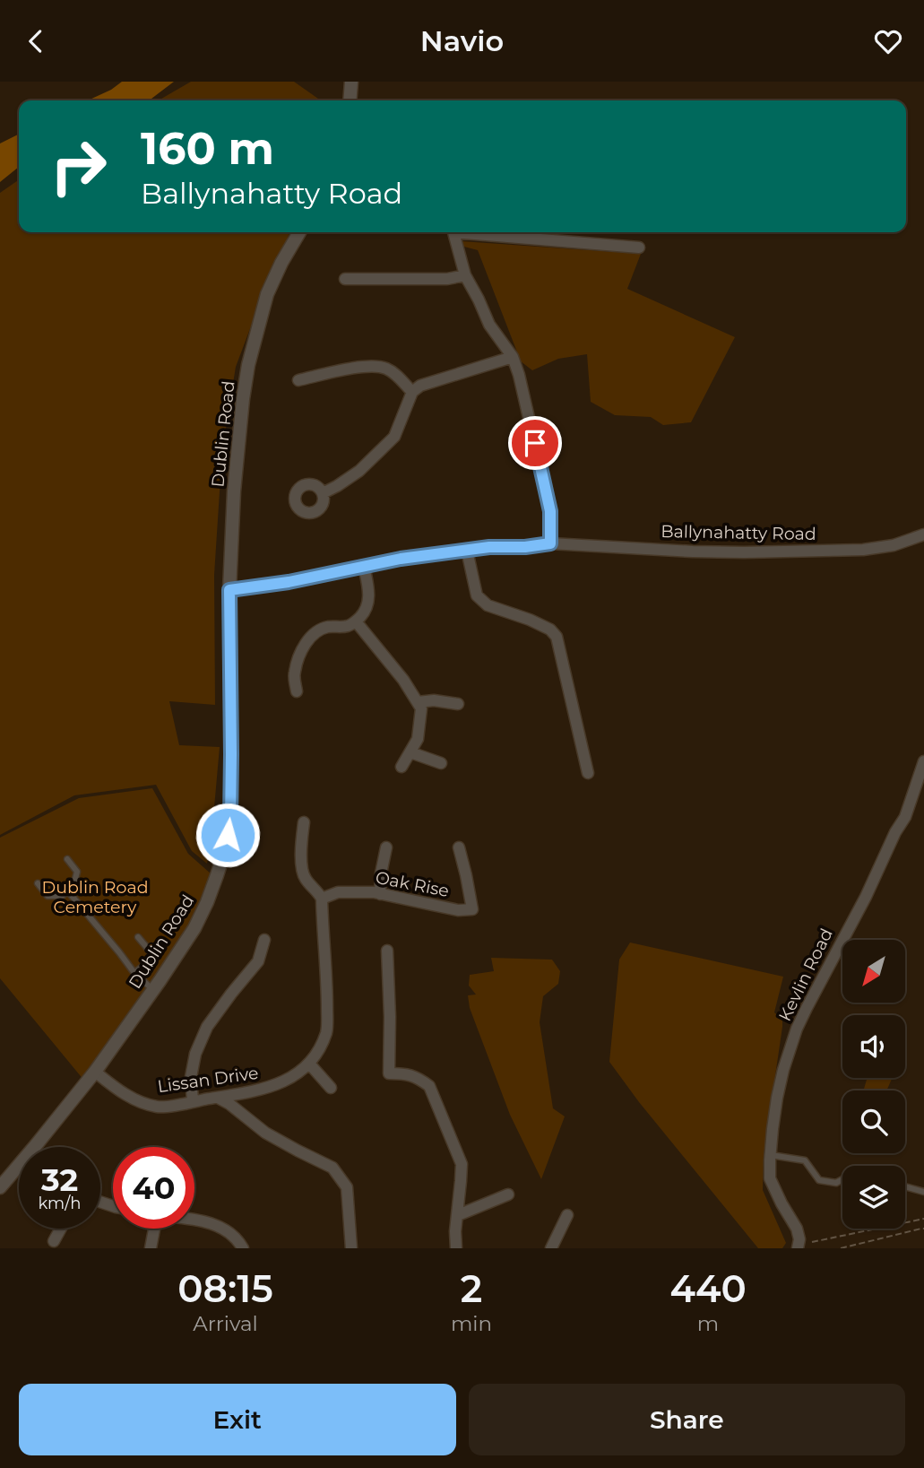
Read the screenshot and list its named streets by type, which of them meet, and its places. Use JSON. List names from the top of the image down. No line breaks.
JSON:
{"streets":{"street":["Dublin Road","Ballynahatty Road","Oak Rise","Kevlin Road","Lissan Drive"]},"crossings":[["Dublin Road","Ballynahatty Road"],["Dublin Road","Lissan Drive"],["Oak Rise","Lissan Drive"]],"parks":["Dublin Road Cemetery"],"north":"bottom left","page":{"header":"Navio","turn":["160 m","Ballynahatty Road"],"speed":"32 km/h","limit":"40","eta":["08:15","Arrival","2","min","440","m"],"buttons":["Exit","Share"]}}
